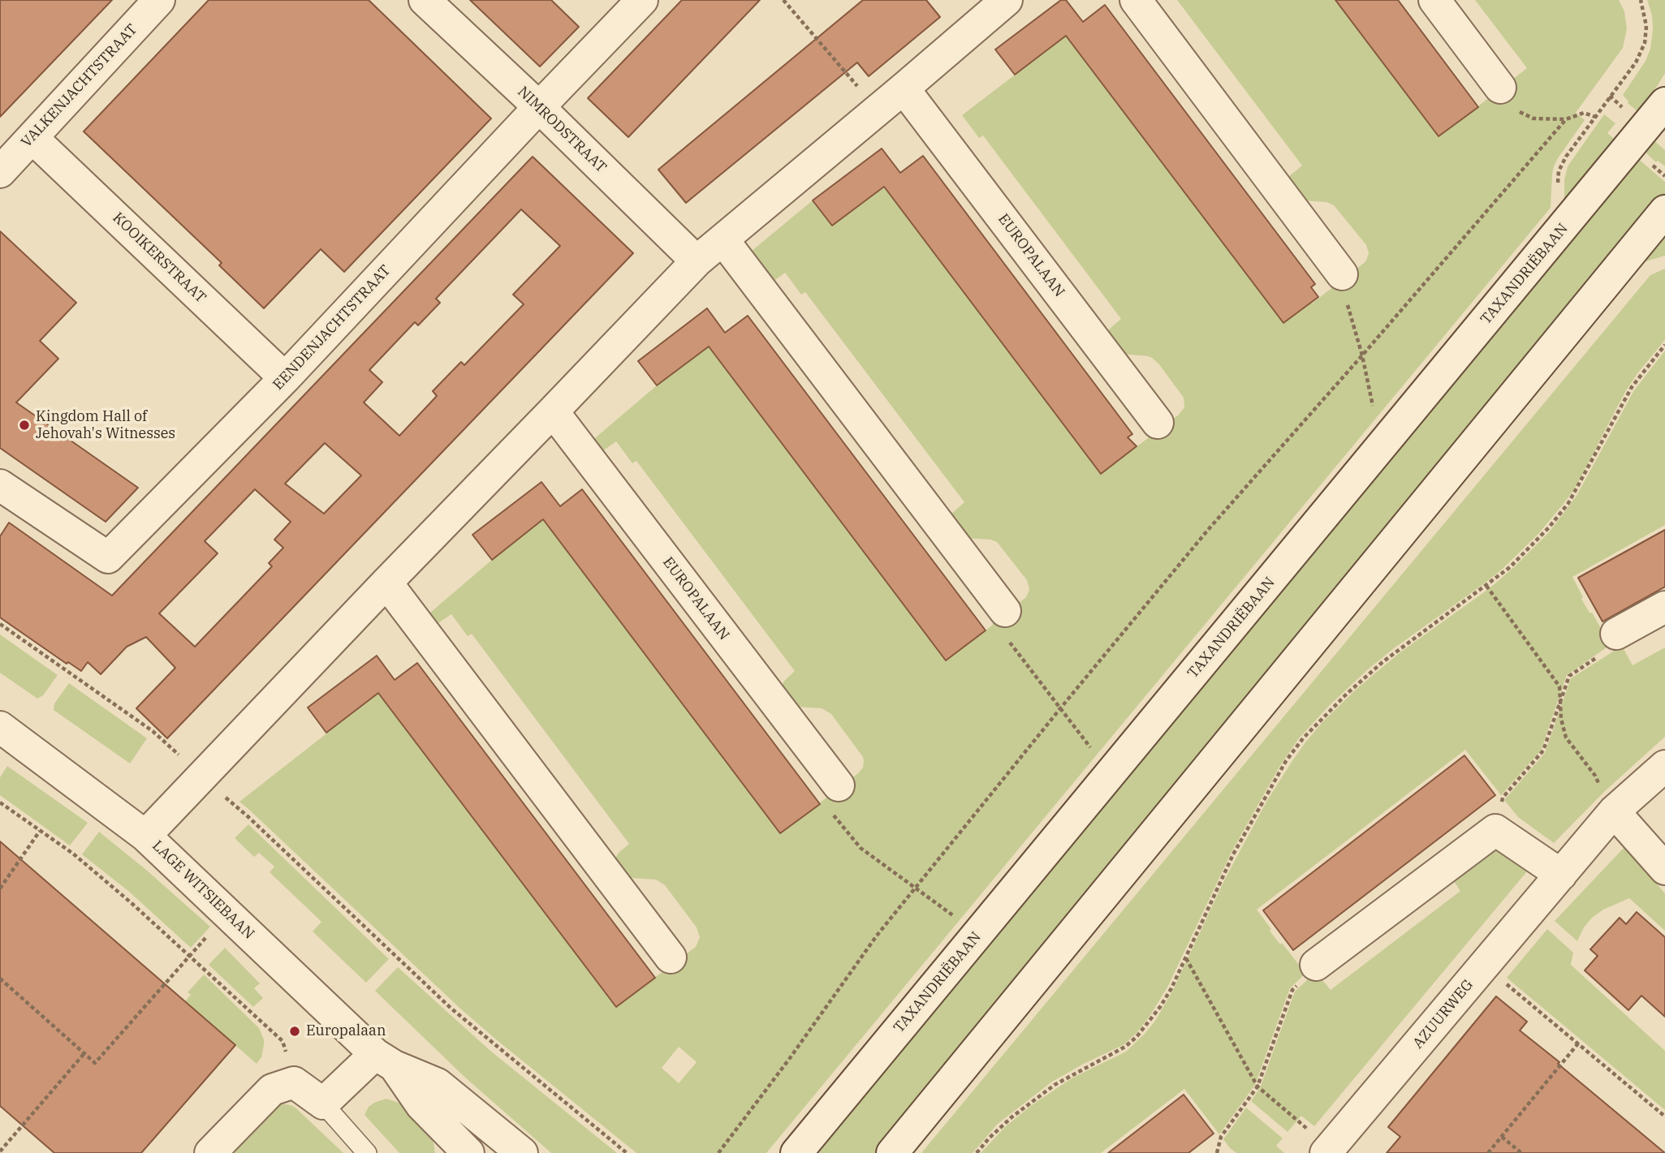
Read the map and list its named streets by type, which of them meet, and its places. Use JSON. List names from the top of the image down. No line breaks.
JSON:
{"streets":{"street":["VALKENJACHTSTRAAT","NIMRODSTRAAT","EUROPALAAN","KOOIKERSTRAAT","TAXANDRIËBAAN","EENDENJACHTSTRAAT","LAGE WITSIEBAAN","AZUURWEG"]},"crossings":[["VALKENJACHTSTRAAT","KOOIKERSTRAAT"],["NIMRODSTRAAT","EENDENJACHTSTRAAT"],["KOOIKERSTRAAT","EENDENJACHTSTRAAT"]],"places":["Kingdom Hall of Jehovah's Witnesses","Europalaan"]}
